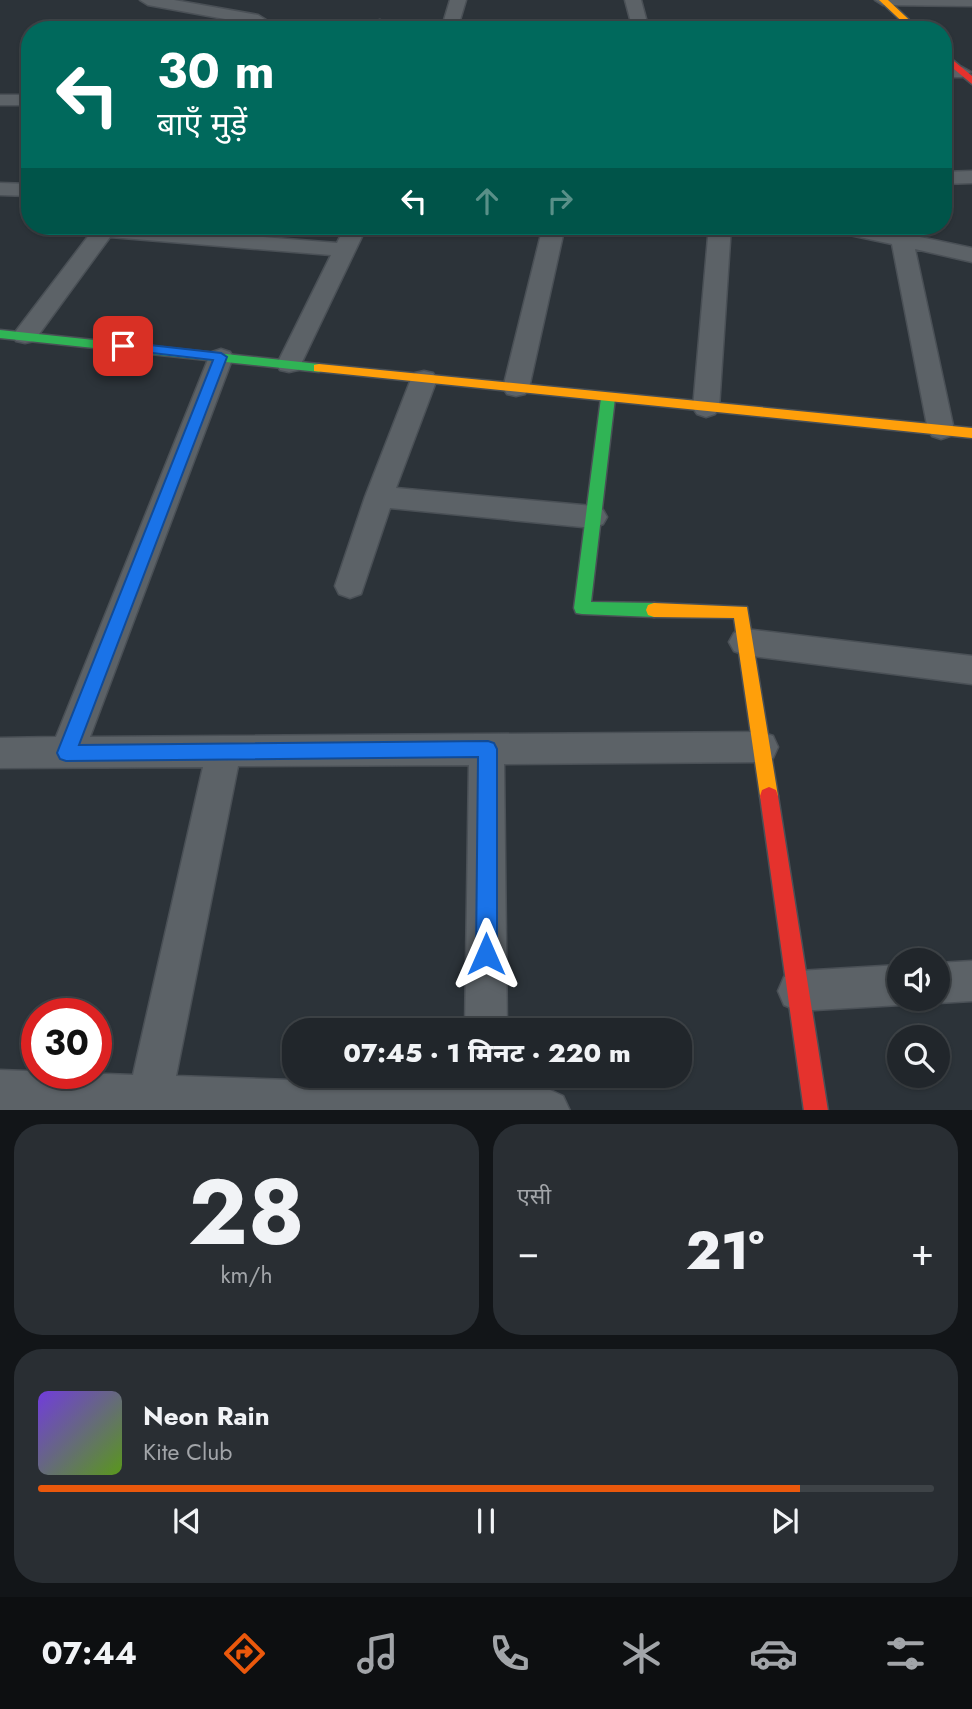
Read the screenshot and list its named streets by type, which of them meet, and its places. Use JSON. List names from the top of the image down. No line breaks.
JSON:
{"page":{"turn":["30 m","बाएँ मुड़ें"],"limit":"30","trip":"07:45 · 1 मिनट · 220 m","tile":[["28","km/h"],"एसी"],"heat":["−","21°","+"],"song":["Neon Rain","Kite Club"],"tabs":"07:44"}}
